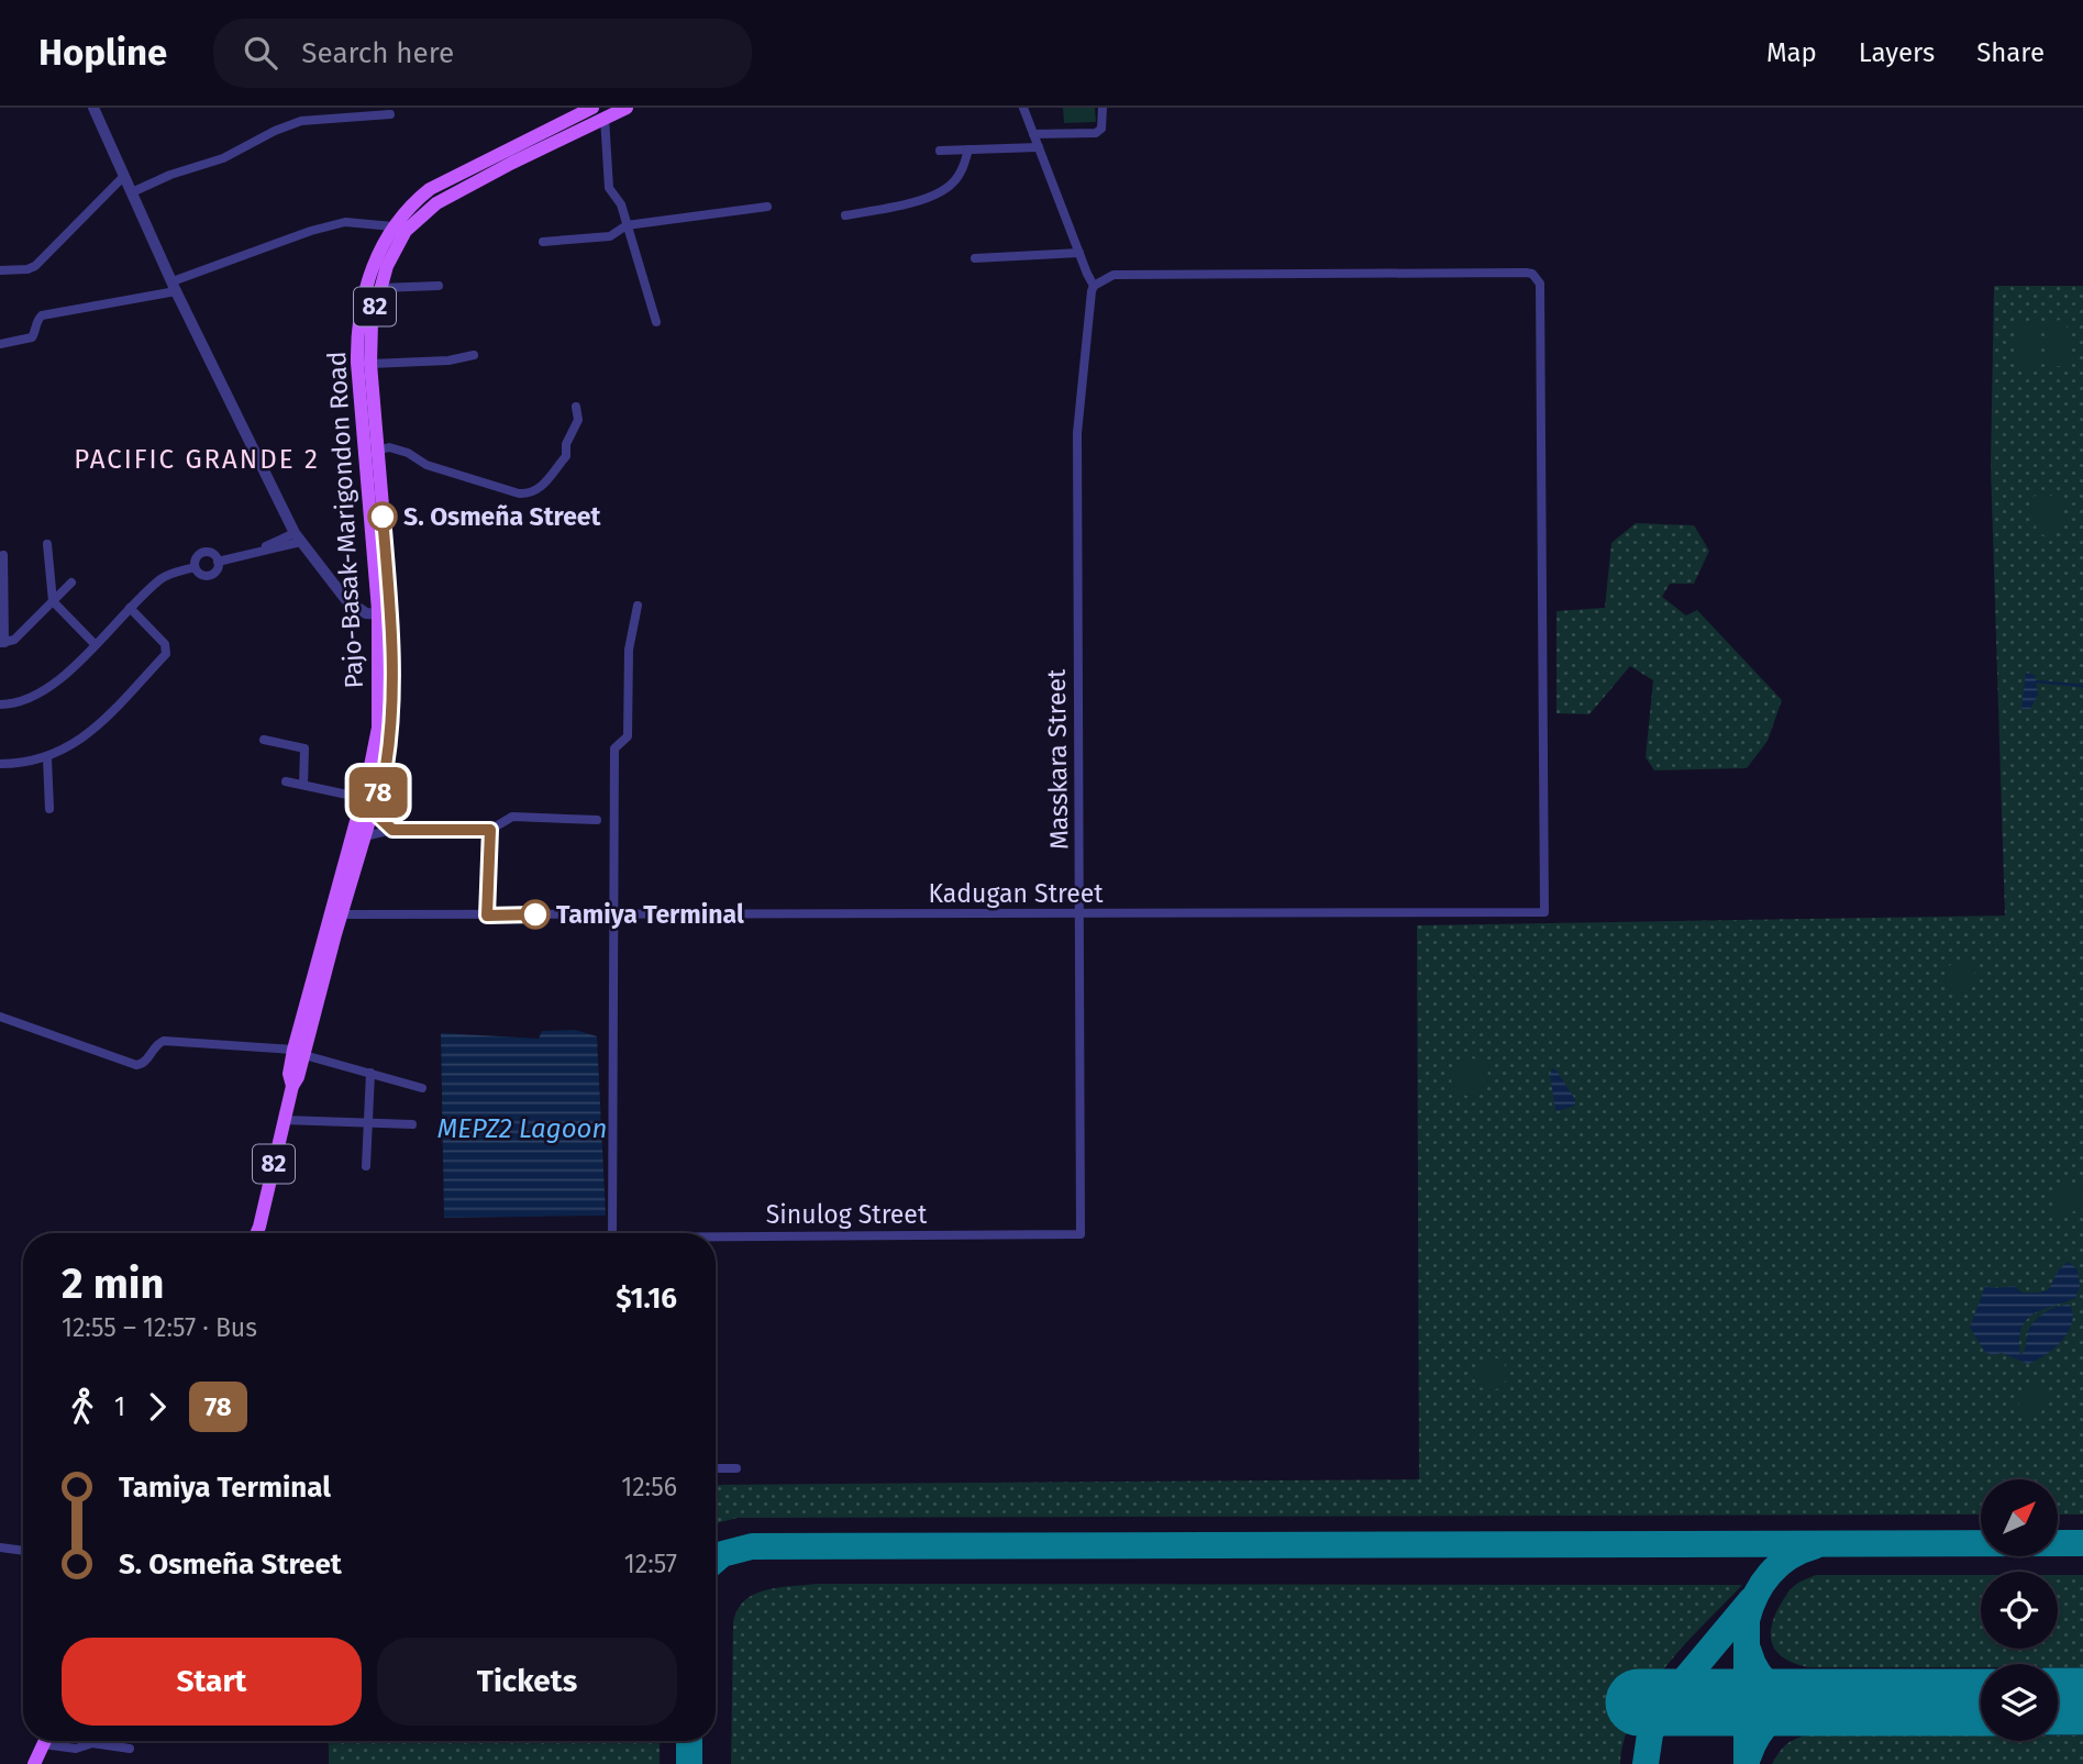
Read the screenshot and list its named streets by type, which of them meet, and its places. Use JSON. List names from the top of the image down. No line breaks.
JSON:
{"streets":{"main road":["82","Pajo-Basak-Marigondon Road"],"street":["Masskara Street","Kadugan Street","Sinulog Street"]},"crossings":[["Pajo-Basak-Marigondon Road","Kadugan Street"],["Masskara Street","Kadugan Street"],["Masskara Street","Sinulog Street"]],"districts":["PACIFIC GRANDE 2"],"water":["MEPZ2 Lagoon"],"places":["S. Osmeña Street","Tamiya Terminal"],"lines":["bus line 78"],"north":"top right","page":{"header":"Hopline","search":"Search here","nav":["Map","Layers","Share"],"on_map":"78","heading":["2 min","12:55 – 12:57 · Bus","$1.16"],"legs":["1","78"],"list":[{"name":"Tamiya Terminal","value":"12:56"},{"name":"S. Osmeña Street","value":"12:57"}],"buttons":["Start","Tickets"]}}
